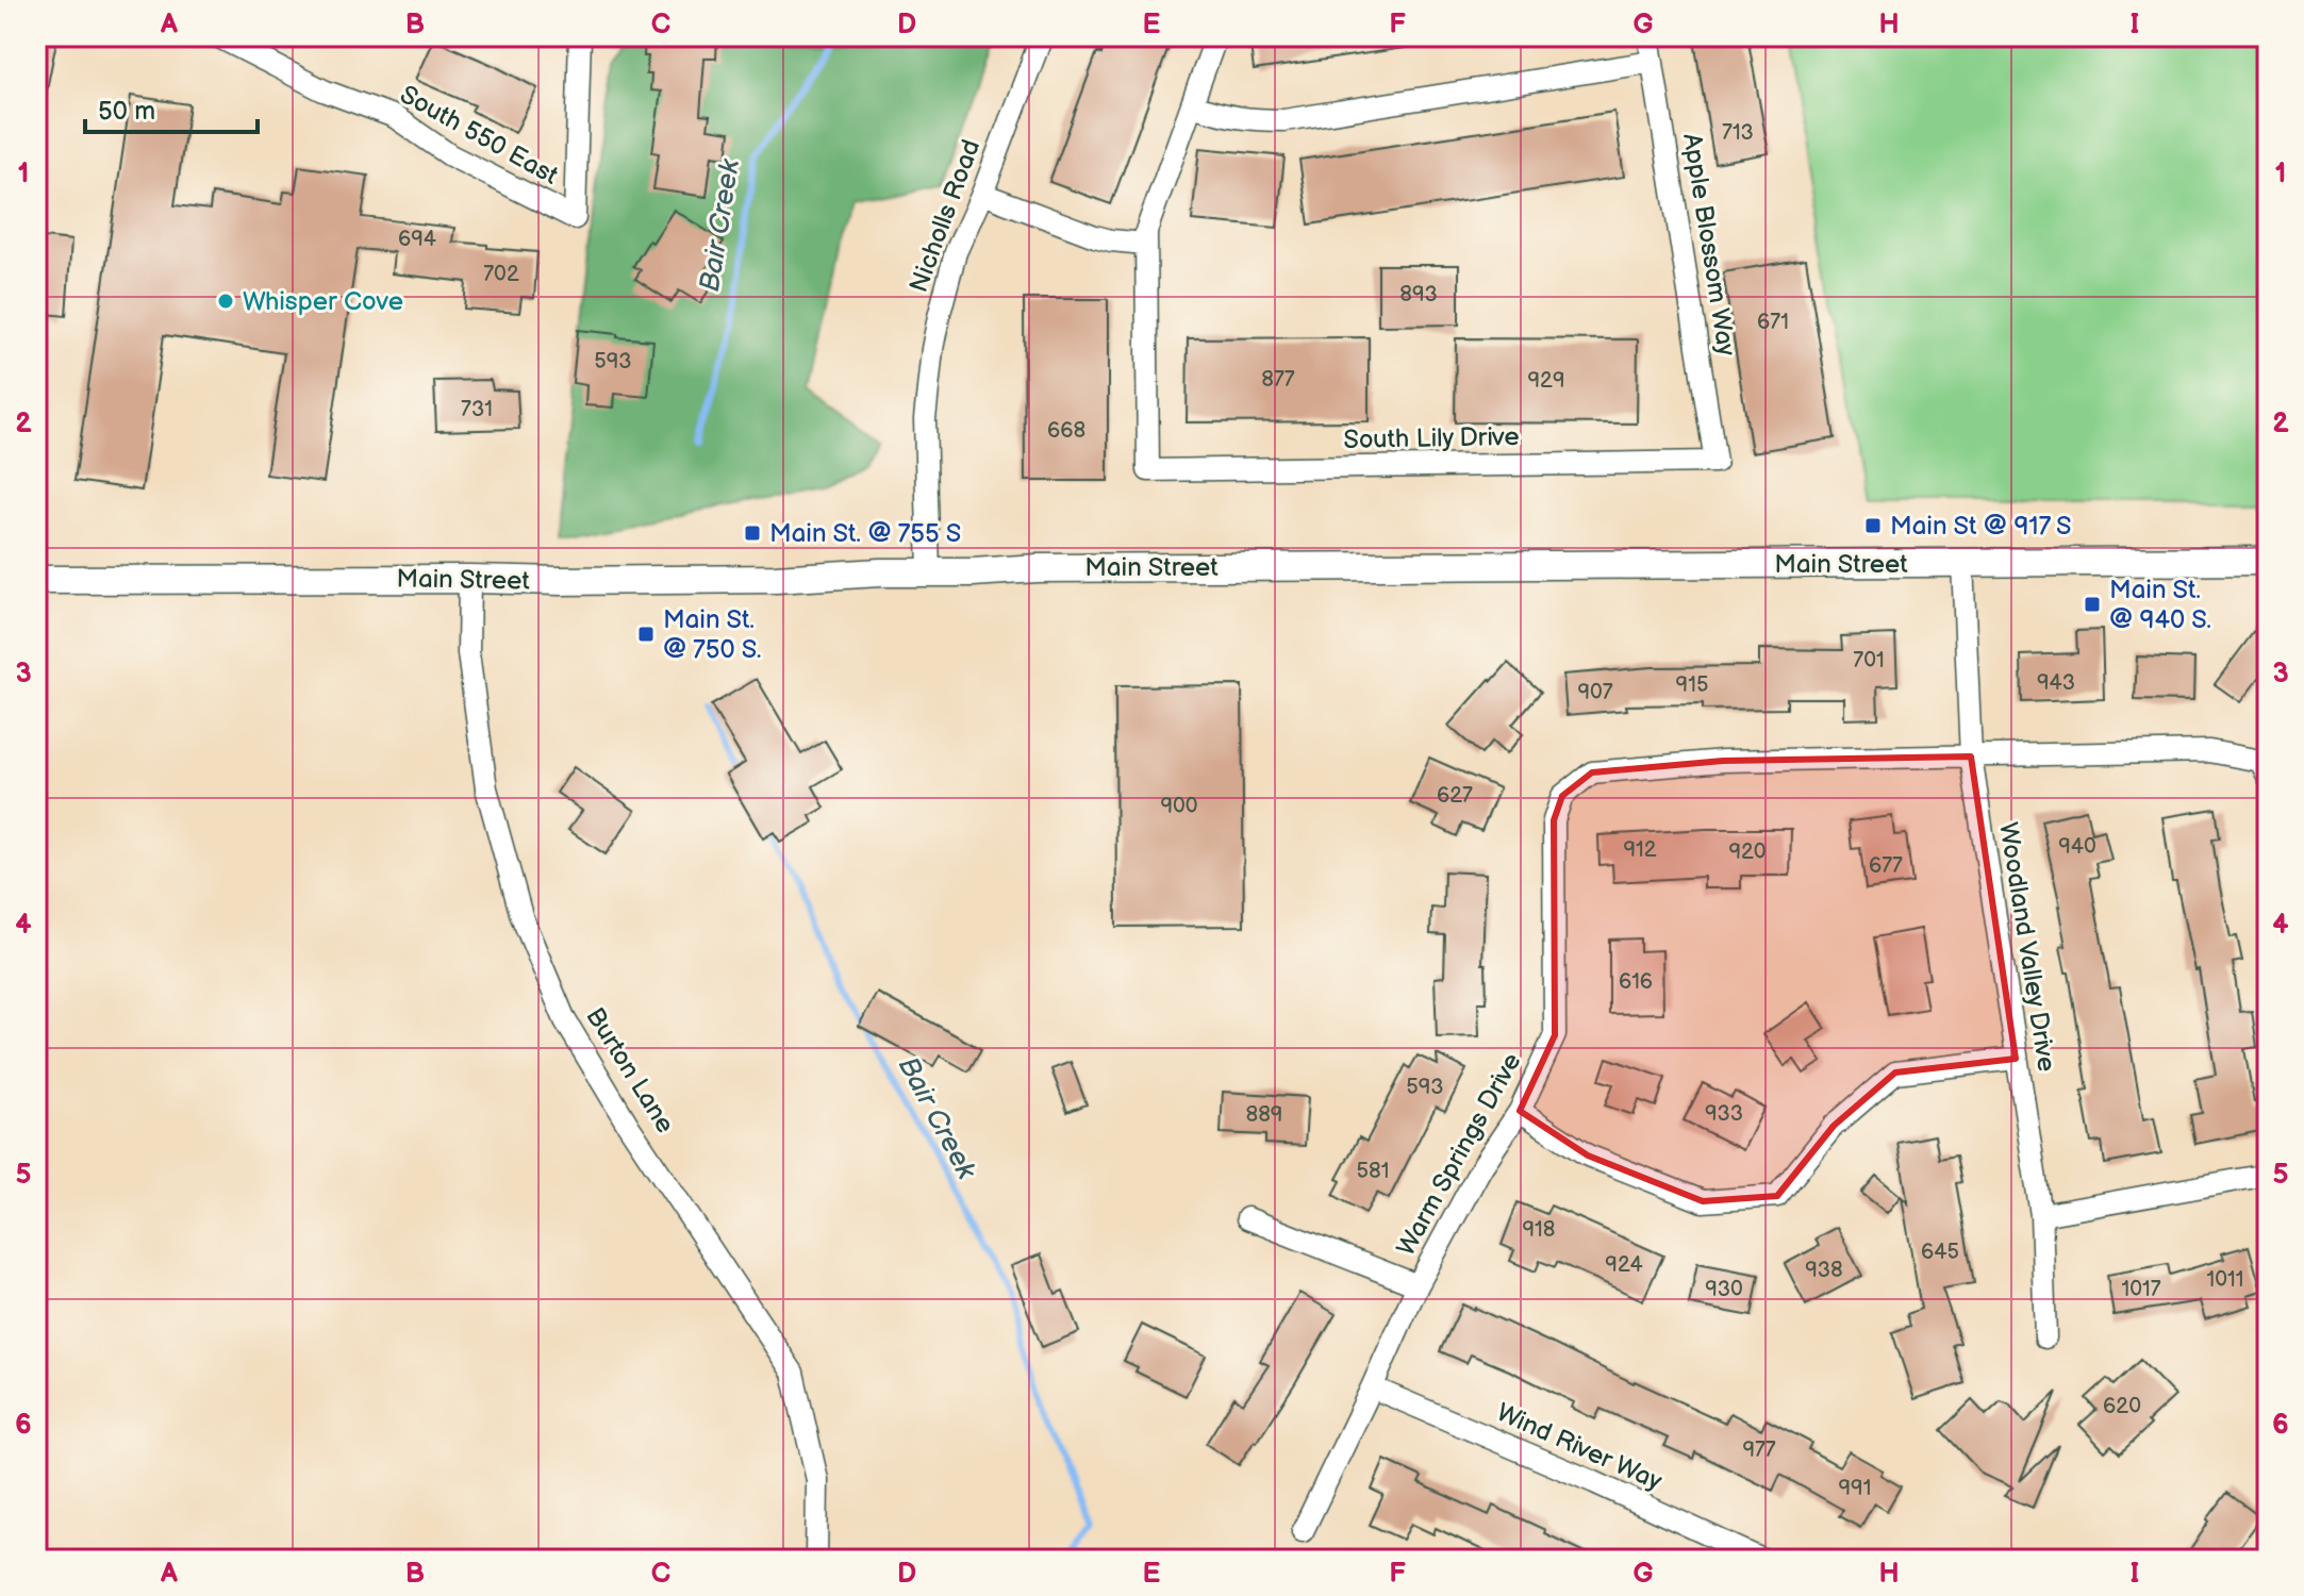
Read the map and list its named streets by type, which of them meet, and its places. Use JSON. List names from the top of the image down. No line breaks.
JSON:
{"streets":{"main road":["Main Street"],"street":["South 550 East","Nicholls Road","Apple Blossom Way","South Lily Drive","Woodland Valley Drive","Burton Lane","Warm Springs Drive","Wind River Way"]},"crossings":[["Nicholls Road","Main Street"],["Apple Blossom Way","South Lily Drive"],["Main Street","Woodland Valley Drive"],["Main Street","Burton Lane"],["Woodland Valley Drive","Warm Springs Drive"],["Warm Springs Drive","Wind River Way"]],"water":["Bair Creek"],"places":{"other":["Whisper Cove"],"transit":["Main St @ 917 S","Main St. @ 755 S","Main St. @ 940 S.","Main St. @ 750 S."]},"house_numbers":["713","694","702","893","671","593","877","929","731","668","701","943","915","907","627","900","940","912","920","677","616","593","933","889","581","918","645","924","938","1011","930","1017","620","977","991"],"scale_bar":"50 m","grid":{"columns":["A","B","C","D","E","F","G","H","I"],"rows":["1","2","3","4","5","6"]}}
